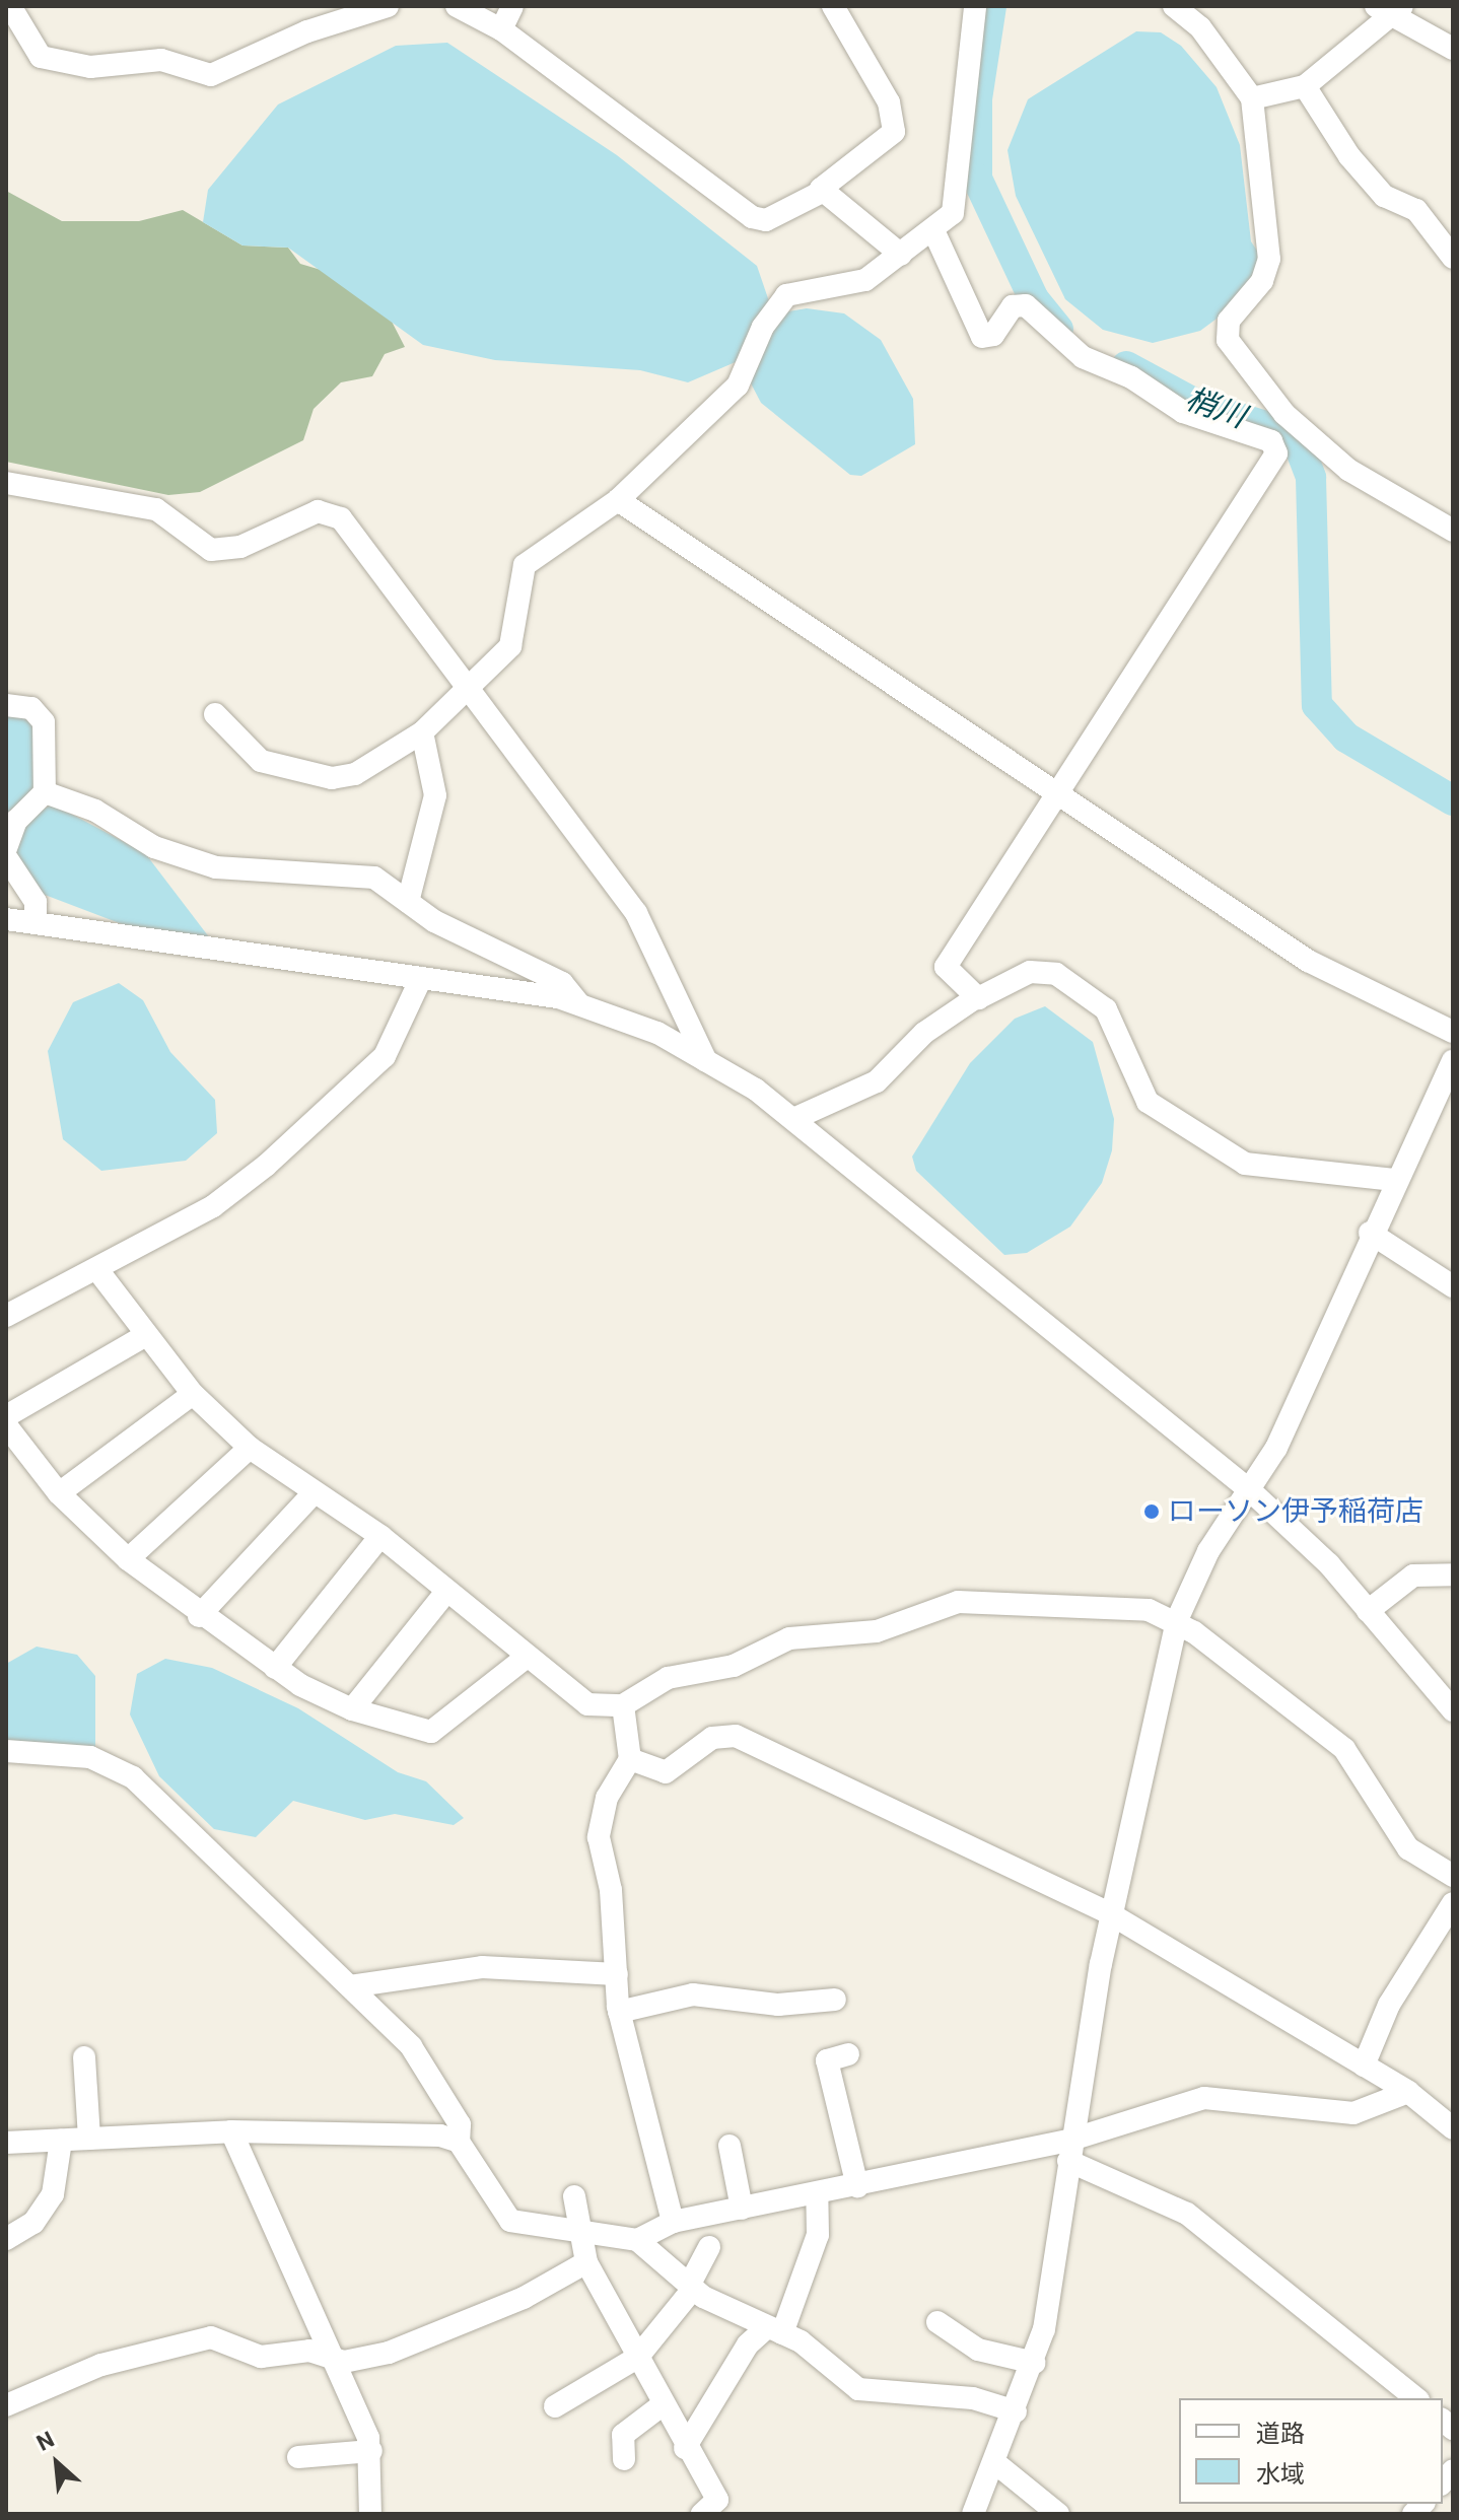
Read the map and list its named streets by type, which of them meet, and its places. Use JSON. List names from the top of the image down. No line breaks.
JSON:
{"water":["梢川"],"places":["ローソン伊予稲荷店"],"legend":["道路","水域"],"north":"top left"}
